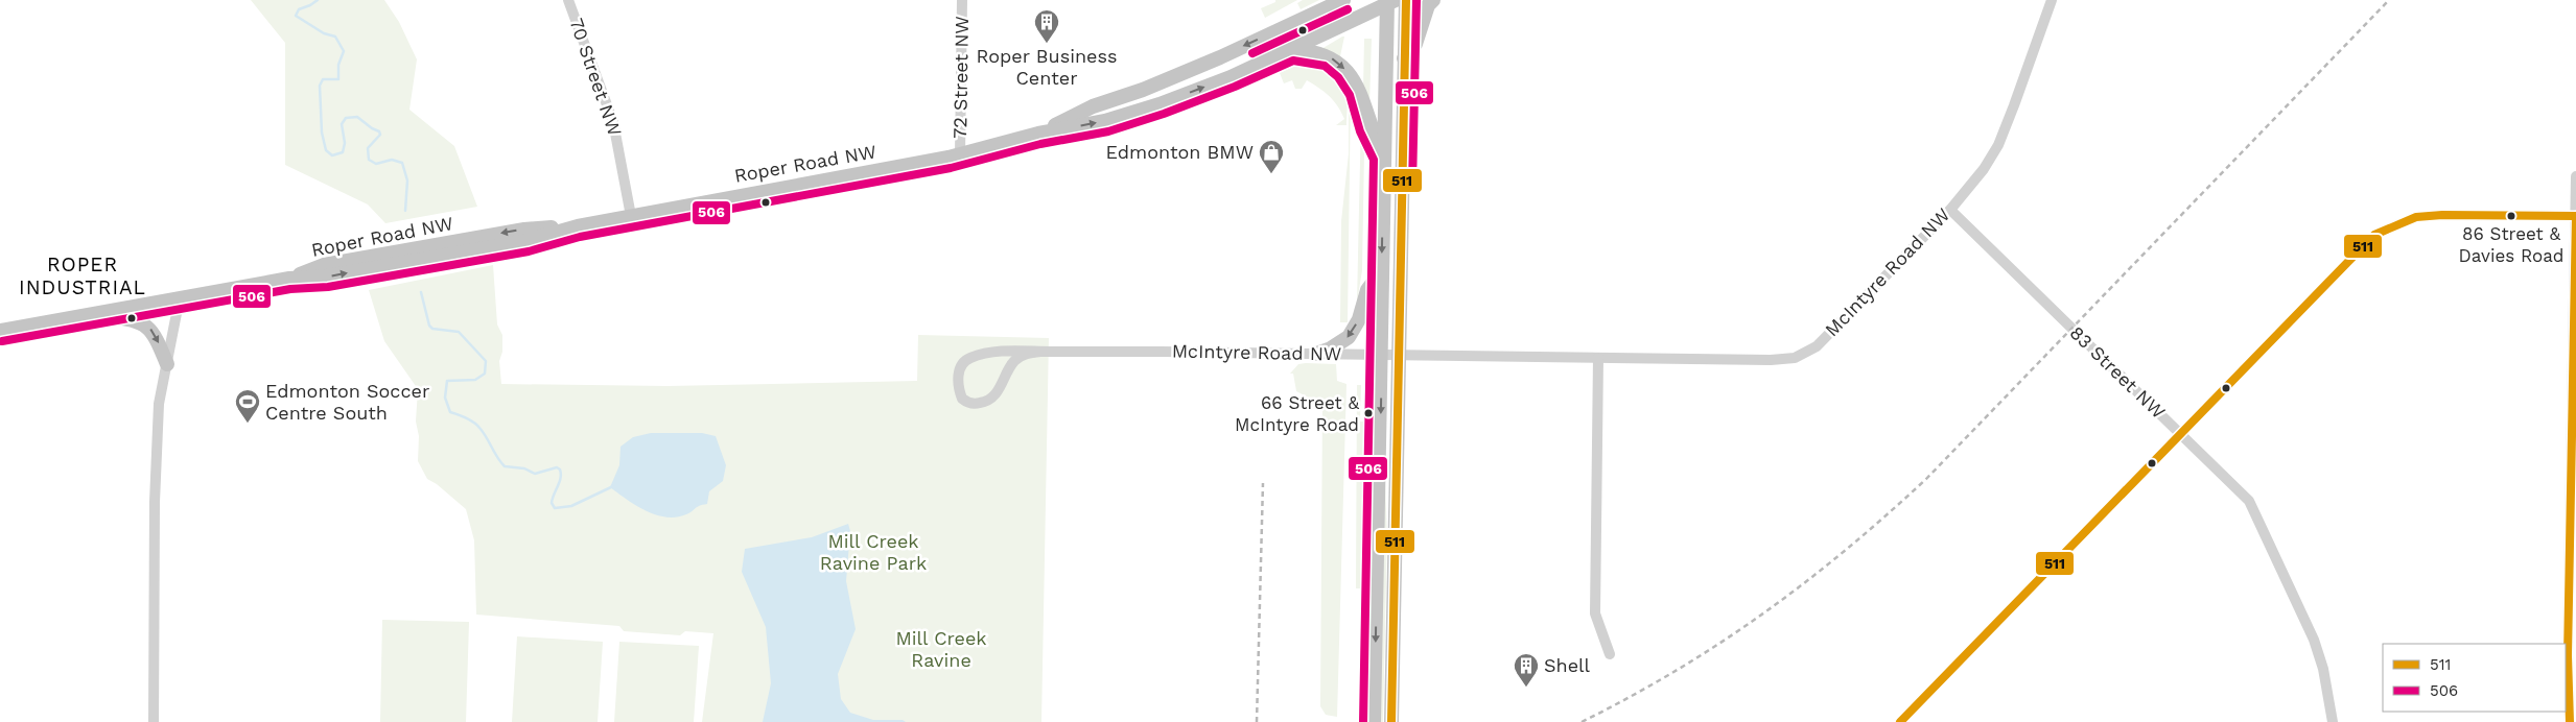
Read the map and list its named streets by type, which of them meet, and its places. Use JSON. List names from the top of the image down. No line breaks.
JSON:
{"streets":{"main road":["Roper Road NW"],"street":["70 Street NW","72 Street NW","McIntyre Road NW","83 Street NW"]},"crossings":[["70 Street NW","Roper Road NW"],["72 Street NW","Roper Road NW"],["McIntyre Road NW","83 Street NW"]],"districts":["ROPER INDUSTRIAL"],"parks":["Mill Creek Ravine Park","Mill Creek Ravine"],"places":{"building":["Roper Business Center","Shell"],"shop":["Edmonton BMW"],"other":["86 Street & Davies Road","66 Street & McIntyre Road"],"sports":["Edmonton Soccer Centre South"]},"lines":["transit line 511","transit line 506"],"legend":["511","506"]}
